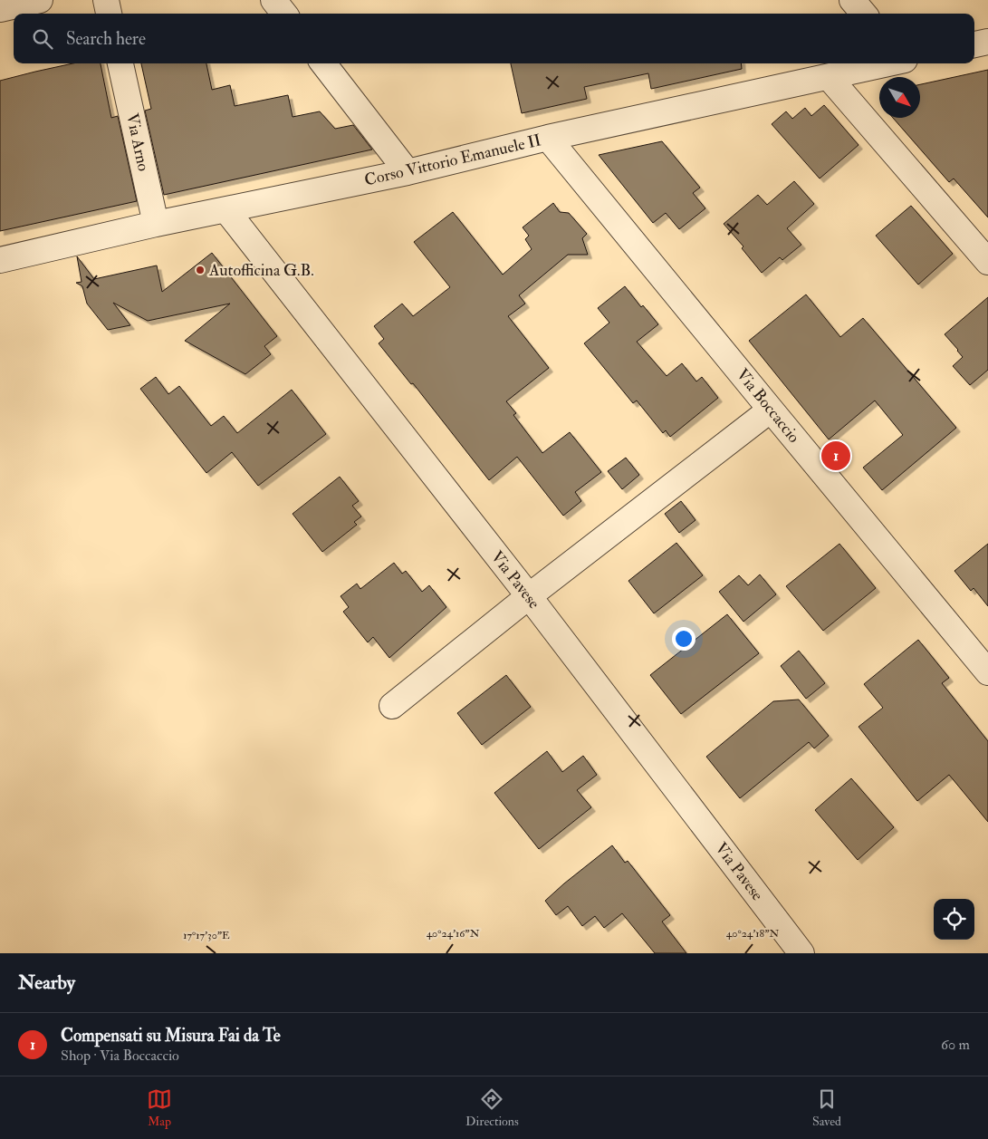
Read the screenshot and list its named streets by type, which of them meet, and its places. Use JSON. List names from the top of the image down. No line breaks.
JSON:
{"streets":{"street":["Via Arno","Corso Vittorio Emanuele II","Via Boccaccio","Via Pavese"]},"crossings":[["Via Arno","Corso Vittorio Emanuele II"],["Corso Vittorio Emanuele II","Via Boccaccio"],["Corso Vittorio Emanuele II","Via Pavese"]],"places":["Autofficina G.B."],"north":"bottom right","page":{"search":"Search here","pins":"1","heading":"Nearby","list":[{"mark":"1","name":"Compensati su Misura Fai da Te","note":"Shop · Via Boccaccio","value":"60 m"}],"nav":["Map","Directions","Saved"]},"coordinates":["40°24'16\"N","40°24'18\"N","17°17'30\"E"]}
